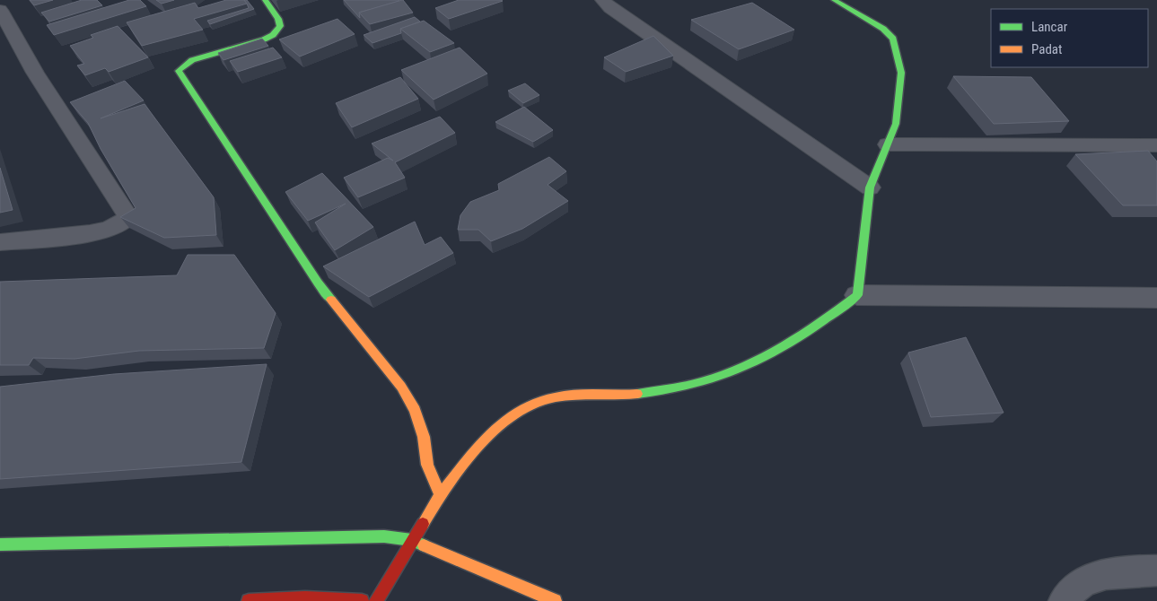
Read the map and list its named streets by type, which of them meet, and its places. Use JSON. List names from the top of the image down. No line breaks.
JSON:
{"legend":["Lancar","Padat"]}
